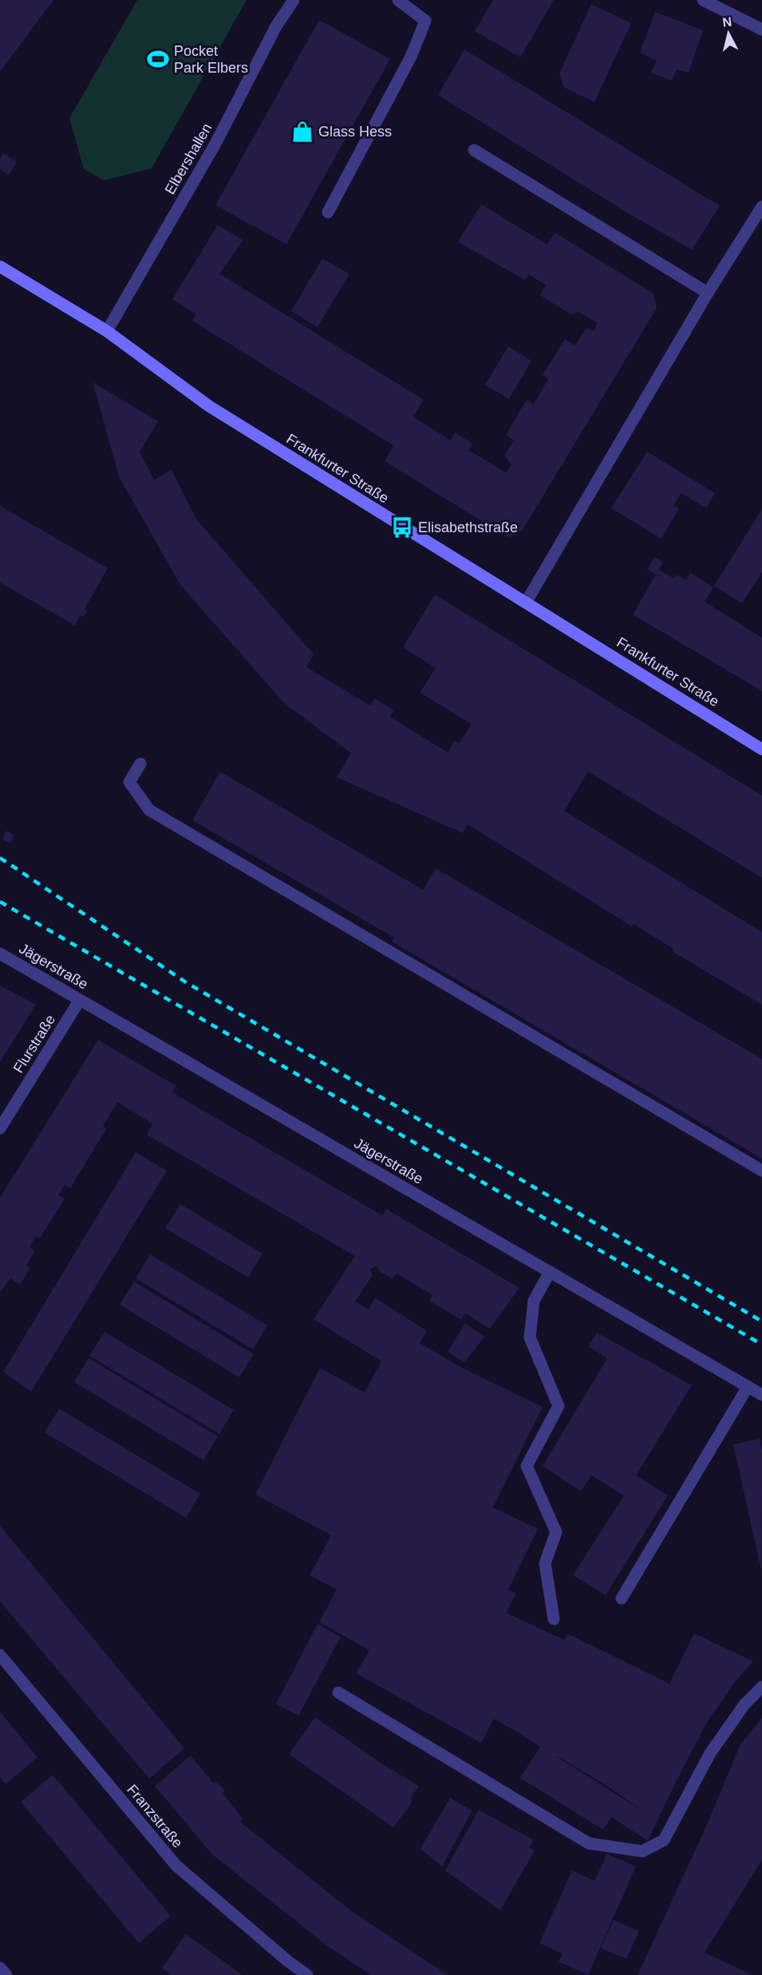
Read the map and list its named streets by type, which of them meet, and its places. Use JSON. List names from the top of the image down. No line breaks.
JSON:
{"streets":{"street":["Elbershallen","Frankfurter Straße","Jägerstraße","Flurstraße","Franzstraße"]},"crossings":[["Elbershallen","Frankfurter Straße"],["Jägerstraße","Flurstraße"]],"places":{"sports":["Pocket Park Elbers"],"shop":["Glass Hess"],"bus stop":["Elisabethstraße"]},"north":"top"}
